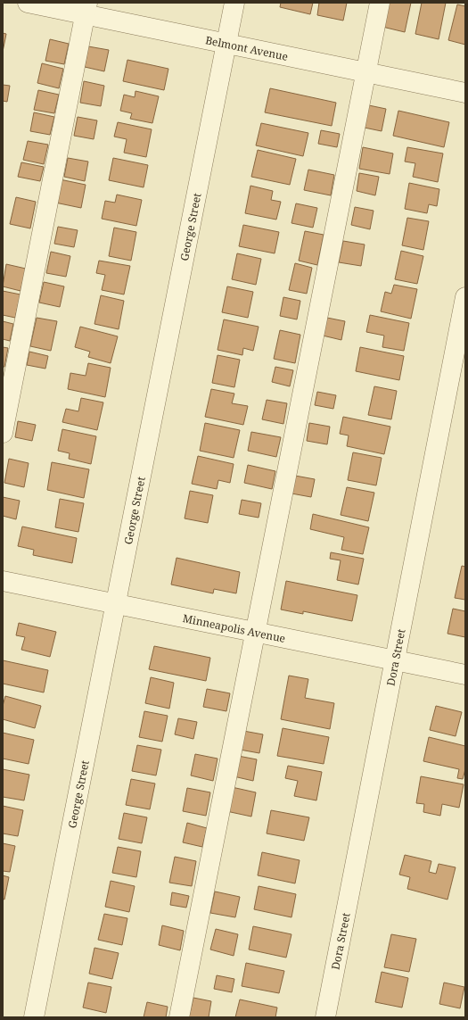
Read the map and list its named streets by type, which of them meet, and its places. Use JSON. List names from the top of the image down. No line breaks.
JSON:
{"streets":{"street":["Belmont Avenue","George Street","Minneapolis Avenue","Dora Street"]},"crossings":[["Belmont Avenue","George Street"],["George Street","Minneapolis Avenue"],["Minneapolis Avenue","Dora Street"]]}
